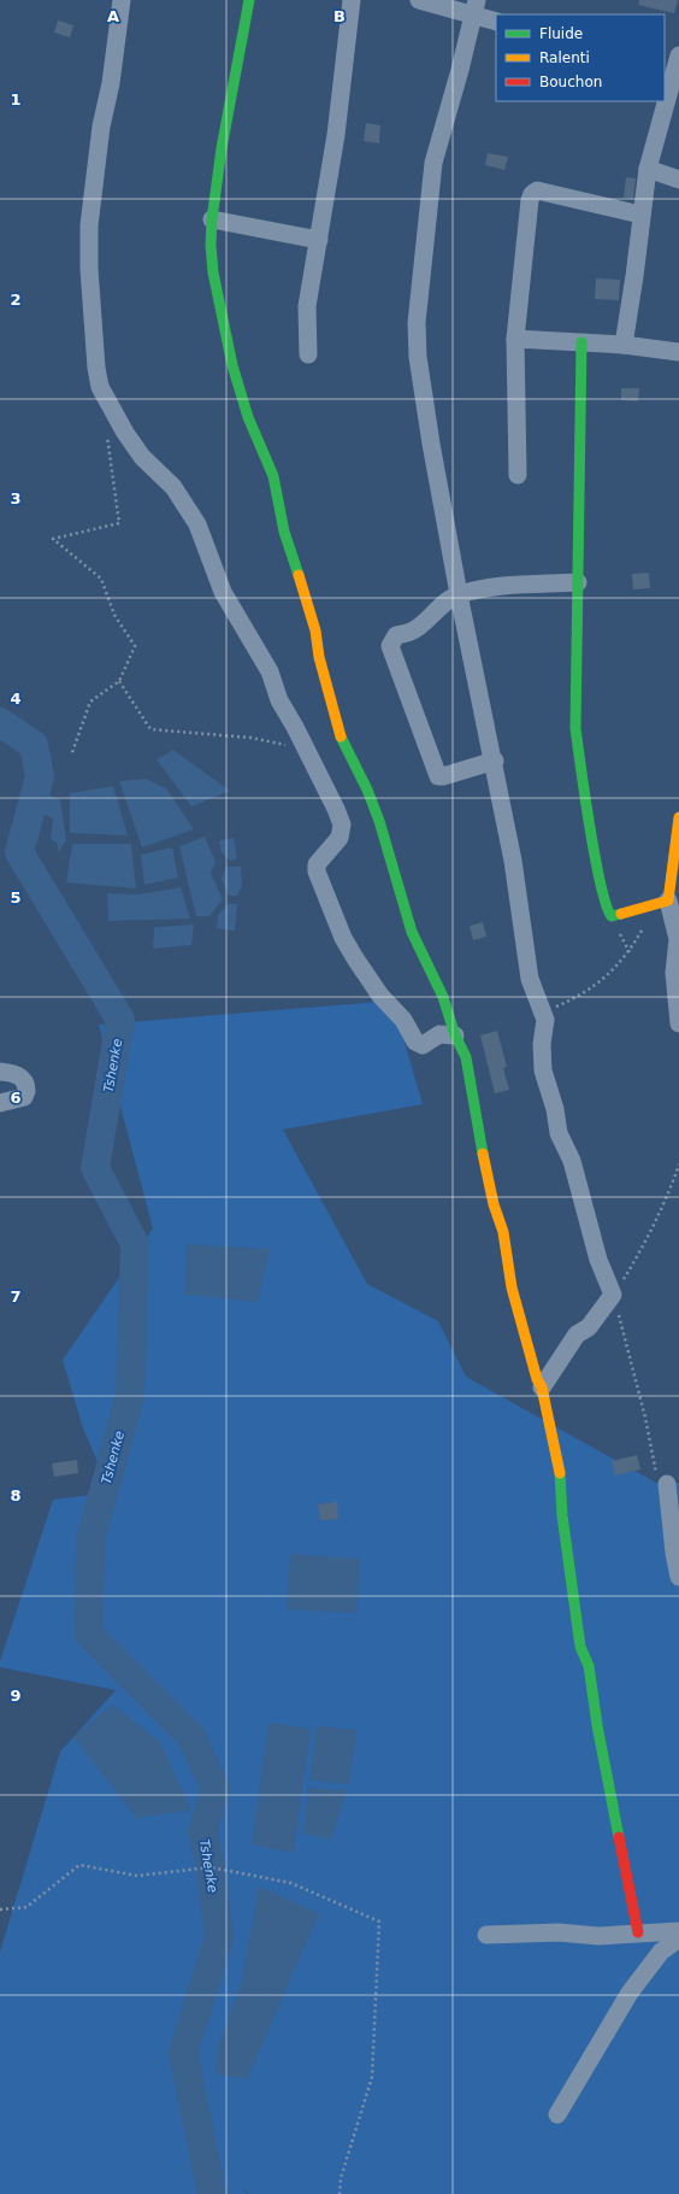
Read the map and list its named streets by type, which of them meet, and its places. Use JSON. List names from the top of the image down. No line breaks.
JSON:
{"water":["Tshenke"],"legend":["Fluide","Ralenti","Bouchon"],"grid":{"columns":["A","B"],"rows":["1","2","3","4","5","6","7","8","9"]}}
